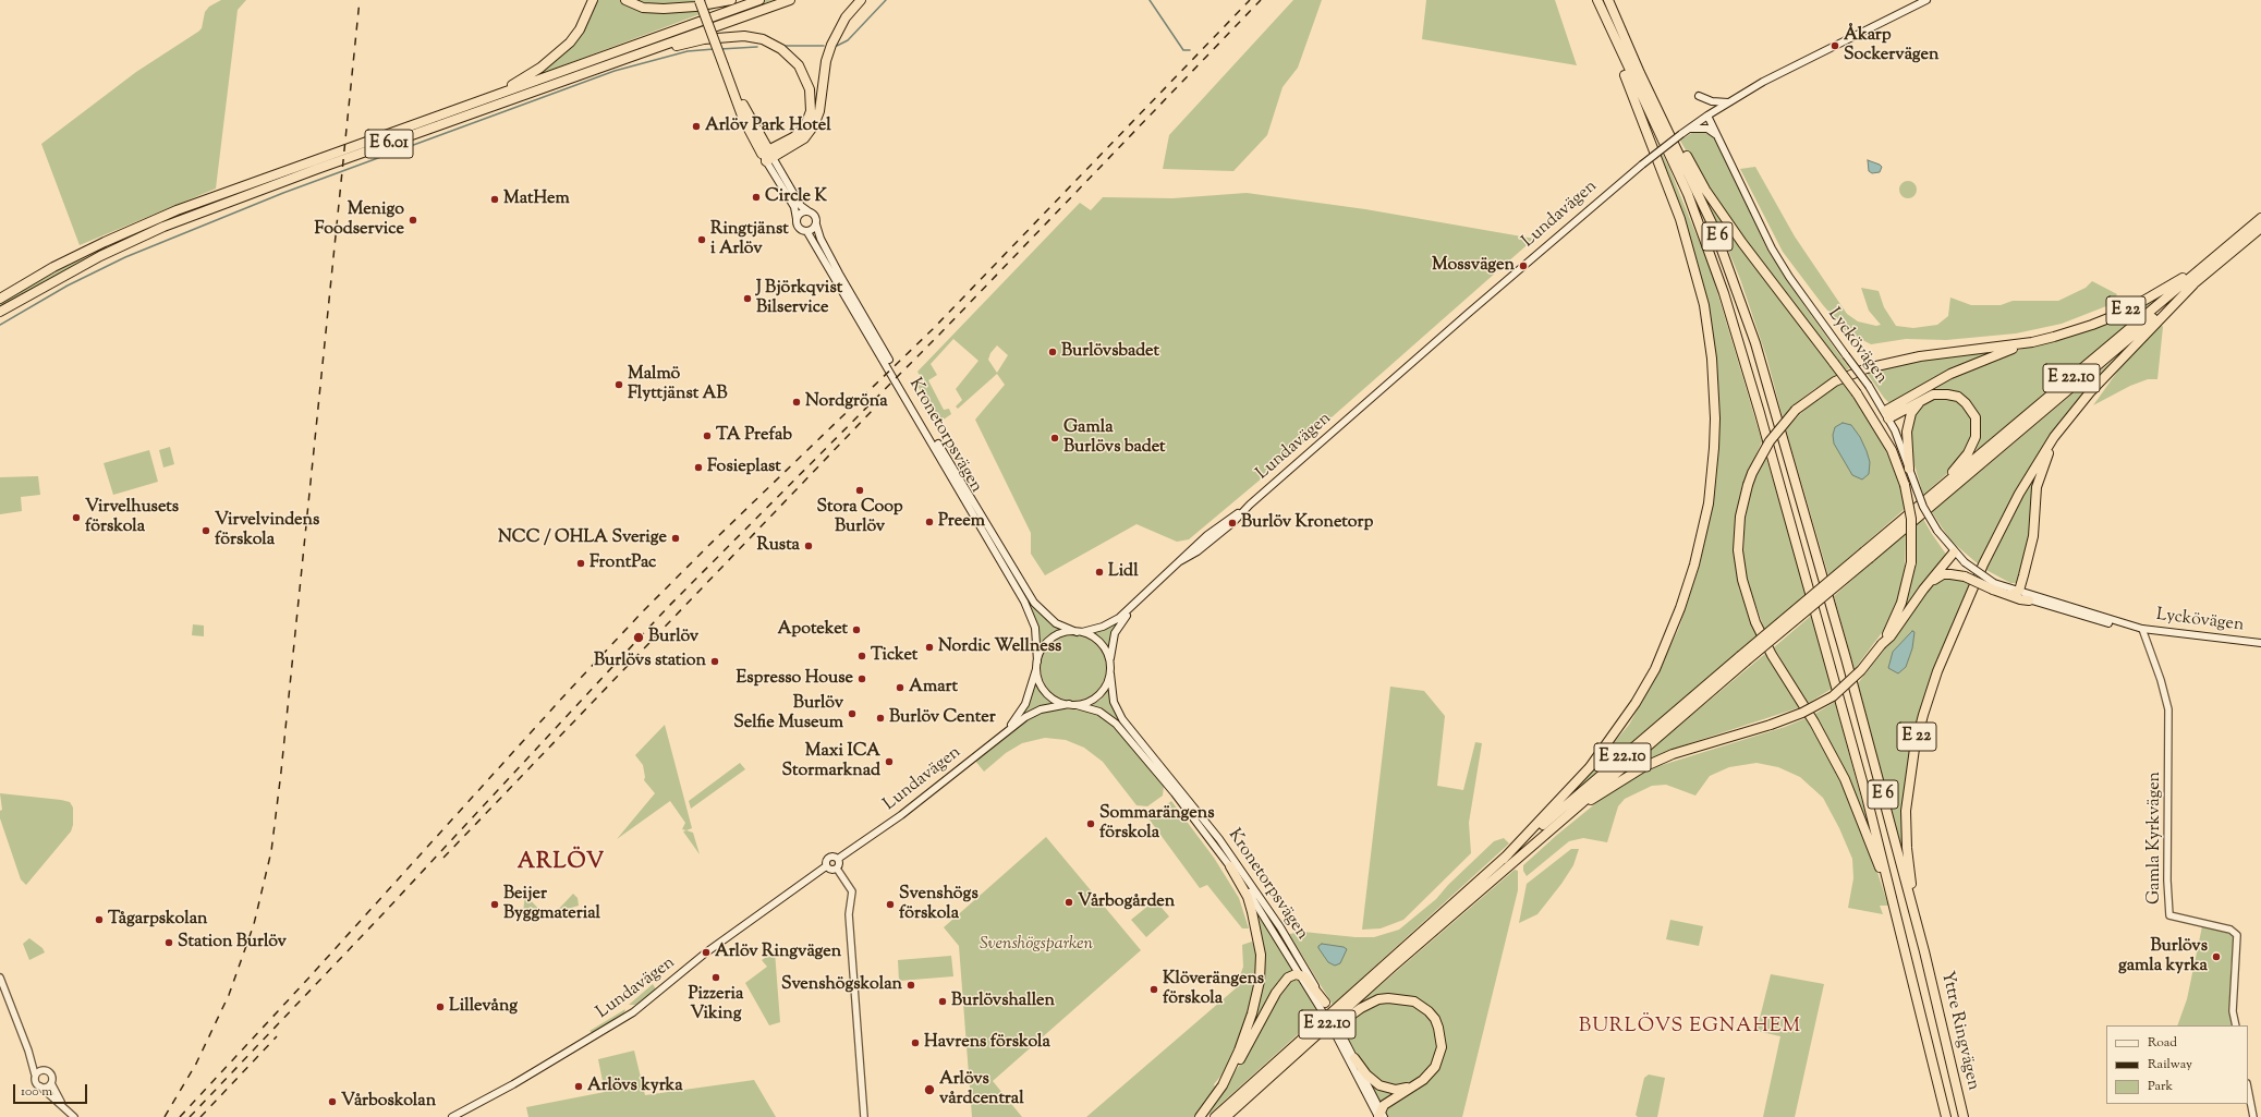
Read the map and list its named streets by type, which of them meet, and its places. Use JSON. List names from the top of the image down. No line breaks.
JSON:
{"streets":{"highway":["E 6.01","E 6","E 22","E 22.10","Yttre Ringvägen"],"main road":["Lundavägen","Lyckövägen","Kronetorpsvägen"],"street":["Gamla Kyrkvägen"]},"crossings":[["Lundavägen","Lyckövägen"],["Lundavägen","Kronetorpsvägen"],["E 6","E 22"],["E 6","Yttre Ringvägen"],["E 22","E 22.10"],["E 22","Yttre Ringvägen"],["Lyckövägen","Gamla Kyrkvägen"]],"districts":["ARLÖV","BURLÖVS EGNAHEM"],"parks":["Svenshögsparken"],"places":["Åkarp Sockervägen","Arlöv Park Hotel","Circle K","MatHem","Menigo Foodservice","Ringtjänst i Arlöv","Mossvägen","J Björkqvist Bilservice","Burlövsbadet","Malmö Flyttjänst AB","Nordgröna","TA Prefab","Gamla Burlövs badet","Fosieplast","Stora Coop Burlöv","Virvelhusets förskola","Preem","Burlöv Kronetorp","Virvelvindens förskola","NCC / OHLA Sverige","Rusta","FrontPac","Lidl","Apoteket","Burlöv","Nordic Wellness","Ticket","Burlövs station","Espresso House","Amart","Burlöv Selfie Museum","Burlöv Center","Maxi ICA Stormarknad","Sommarängens förskola","Vårbogården","Beijer Byggmaterial","Svenshögs förskola","Tågarpskolan","Station Burlöv","Arlöv Ringvägen","Burlövs gamla kyrka","Pizzeria Viking","Svenshögskolan","Klöverängens förskola","Burlövshallen","Lillevång","Havrens förskola","Arlövs kyrka","Arlövs vårdcentral","Vårboskolan"],"legend":["Road","Railway","Park"],"scale_bar":"100 m"}
